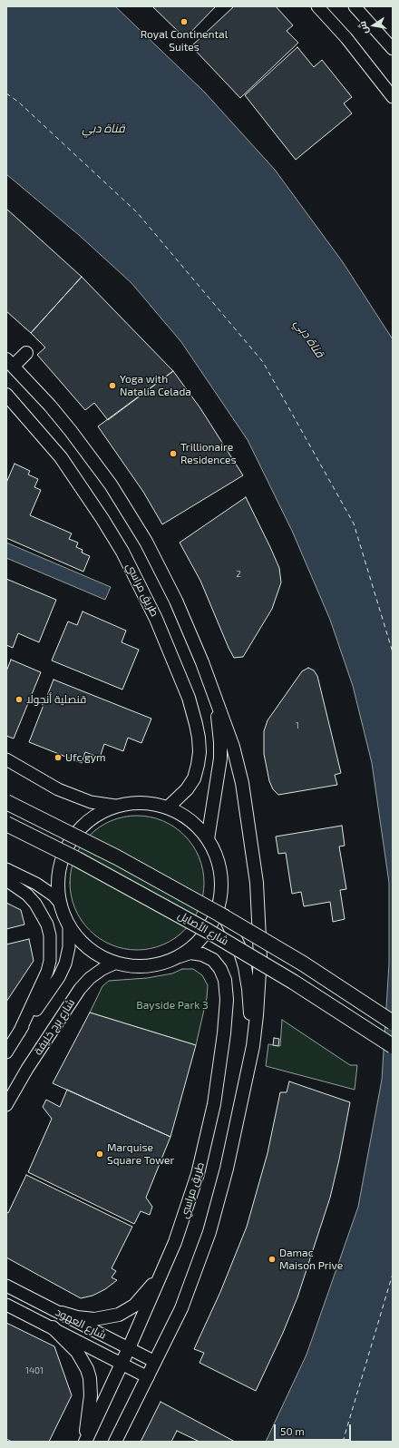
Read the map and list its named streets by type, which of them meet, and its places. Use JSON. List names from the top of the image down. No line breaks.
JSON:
{"streets":{"main road":["طريق مراسي","شارع الأصايل"],"street":["شارع برج خليفة","شارع العهود"]},"crossings":[["طريق مراسي","شارع العهود"]],"water":["قناة دبي"],"parks":["Bayside Park 3"],"places":["Royal Continental Suites","Yoga with Natalia Celada","Trillionaire Residences","قنصلية أنجولا","Ufc gym","Marquise Square Tower","Damac Maison Prive"],"house_numbers":["2","1","1401"],"scale_bar":"50 m","north":"left"}
